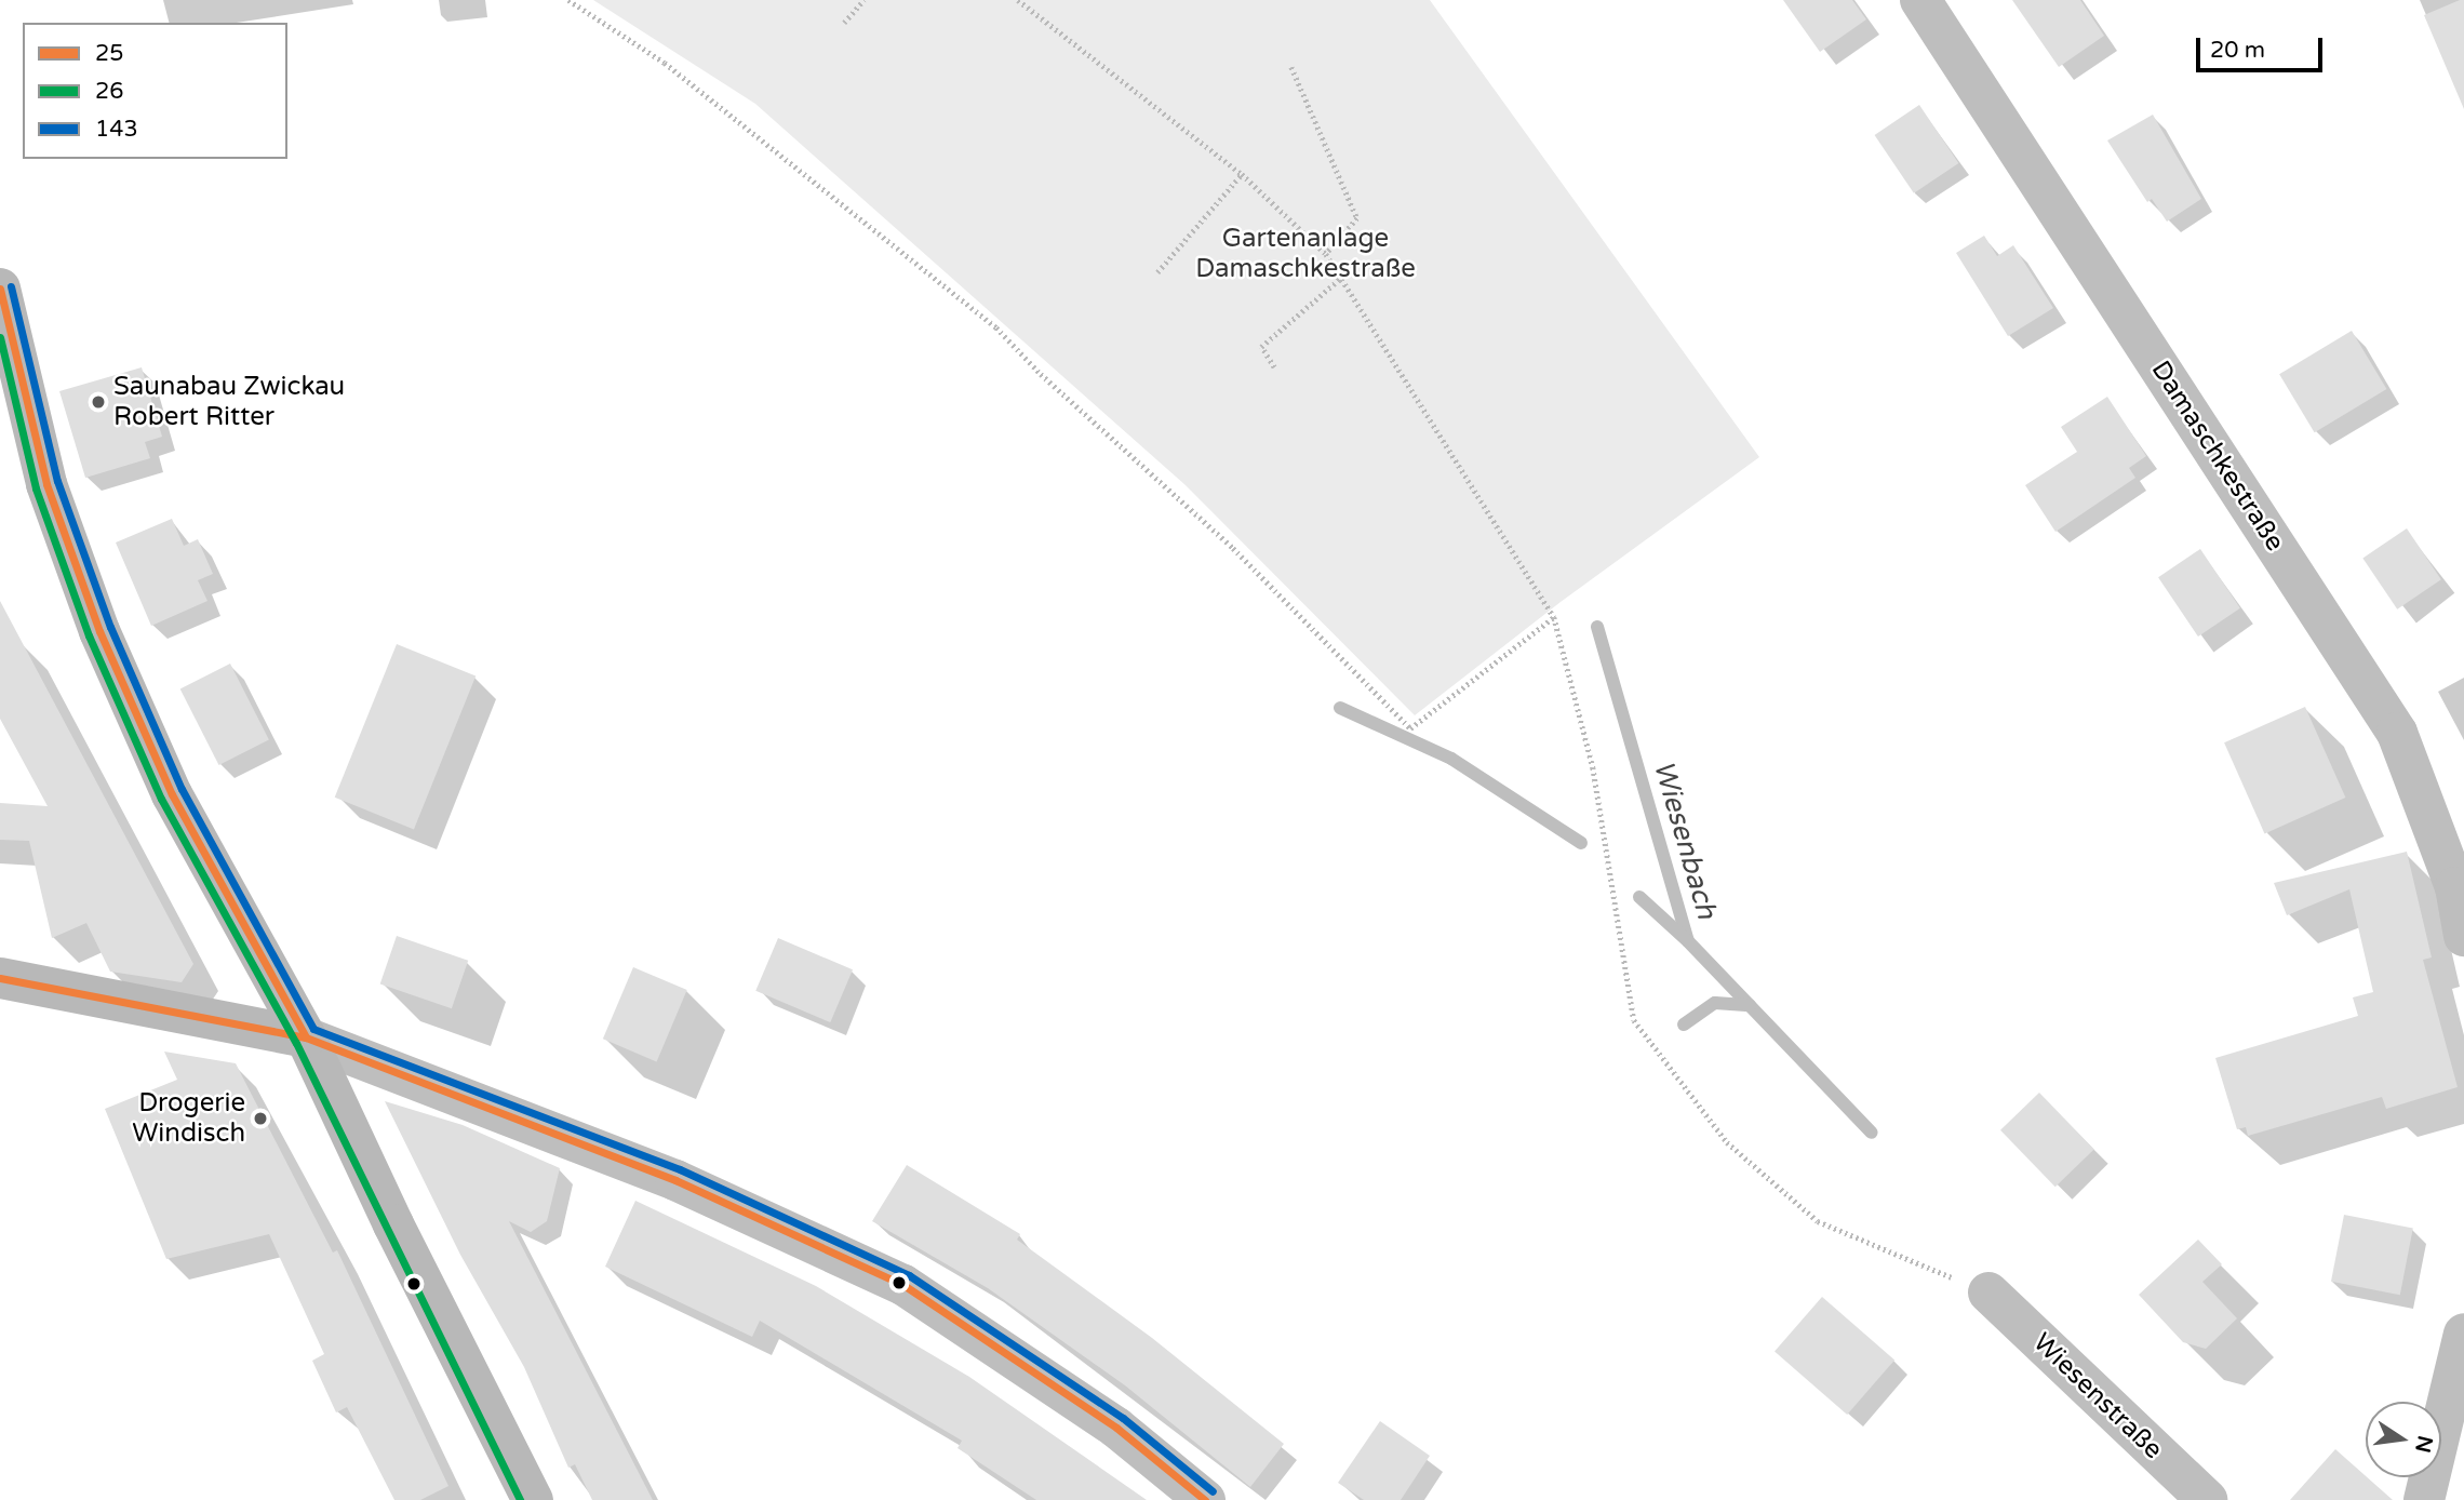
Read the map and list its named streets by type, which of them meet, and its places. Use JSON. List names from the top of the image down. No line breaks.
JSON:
{"streets":{"street":["Damaschkestraße","Wiesenstraße"]},"water":["Wiesenbach"],"parks":["Gartenanlage Damaschkestraße"],"places":["Saunabau Zwickau Robert Ritter","Drogerie Windisch"],"lines":["transit line 143","transit line 25","transit line 26"],"legend":["25","26","143"],"scale_bar":"20 m","north":"right"}
